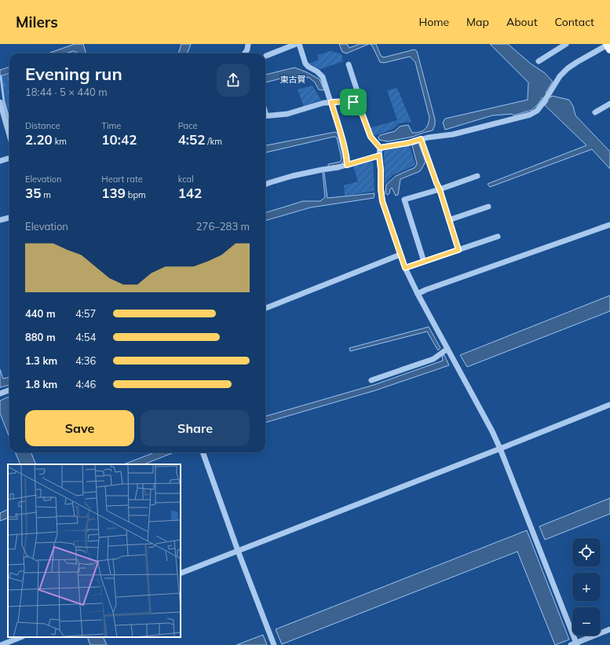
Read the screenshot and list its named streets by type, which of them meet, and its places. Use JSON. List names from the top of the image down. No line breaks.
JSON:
{"districts":["東古賀"],"page":{"header":"Milers","nav":["Home","Map","About","Contact"],"heading":["Evening run","18:44 · 5 × 440 m"],"stats":[["Distance","2.20 km"],["Time","10:42"],["Pace","4:52 /km"],["Elevation","35 m"],["Heart rate","139 bpm"],["kcal","142"]],"chart":["Elevation","276–283 m"],"list":[{"name":"440 m","note":"4:57"},{"name":"880 m","note":"4:54"},{"name":"1.3 km","note":"4:36"},{"name":"1.8 km","note":"4:46"}],"buttons":["Save","Share"],"map_buttons":["+","−"]}}
